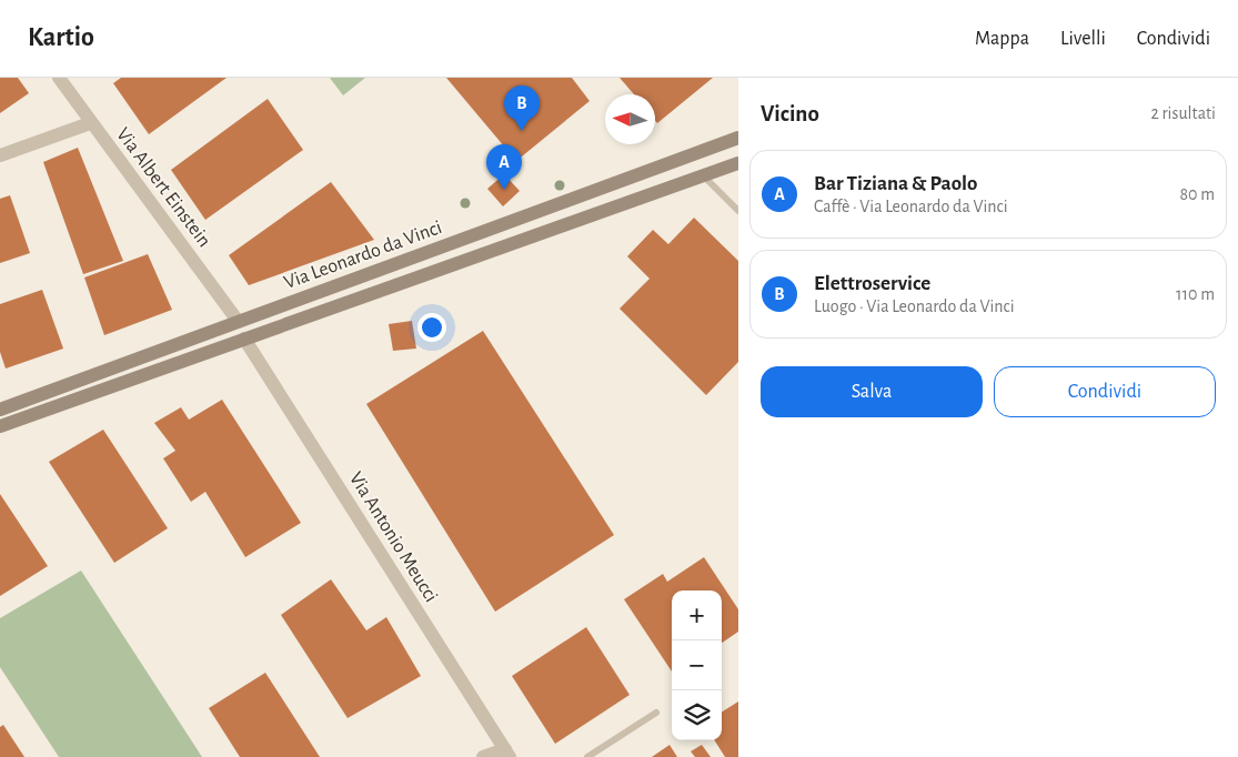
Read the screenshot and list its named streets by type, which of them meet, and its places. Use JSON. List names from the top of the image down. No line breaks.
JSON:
{"streets":{"main road":["Via Leonardo da Vinci"],"street":["Via Albert Einstein","Via Antonio Meucci"]},"crossings":[["Via Albert Einstein","Via Leonardo da Vinci"],["Via Leonardo da Vinci","Via Antonio Meucci"]],"north":"left","page":{"header":"Kartio","nav":["Mappa","Livelli","Condividi"],"heading":["Vicino","2 risultati"],"pins":["B","A"],"list":[{"mark":"A","name":"Bar Tiziana & Paolo","note":"Caffè · Via Leonardo da Vinci","value":"80 m"},{"mark":"B","name":"Elettroservice","note":"Luogo · Via Leonardo da Vinci","value":"110 m"}],"buttons":["Salva","Condividi"],"map_buttons":["+","−"]}}
